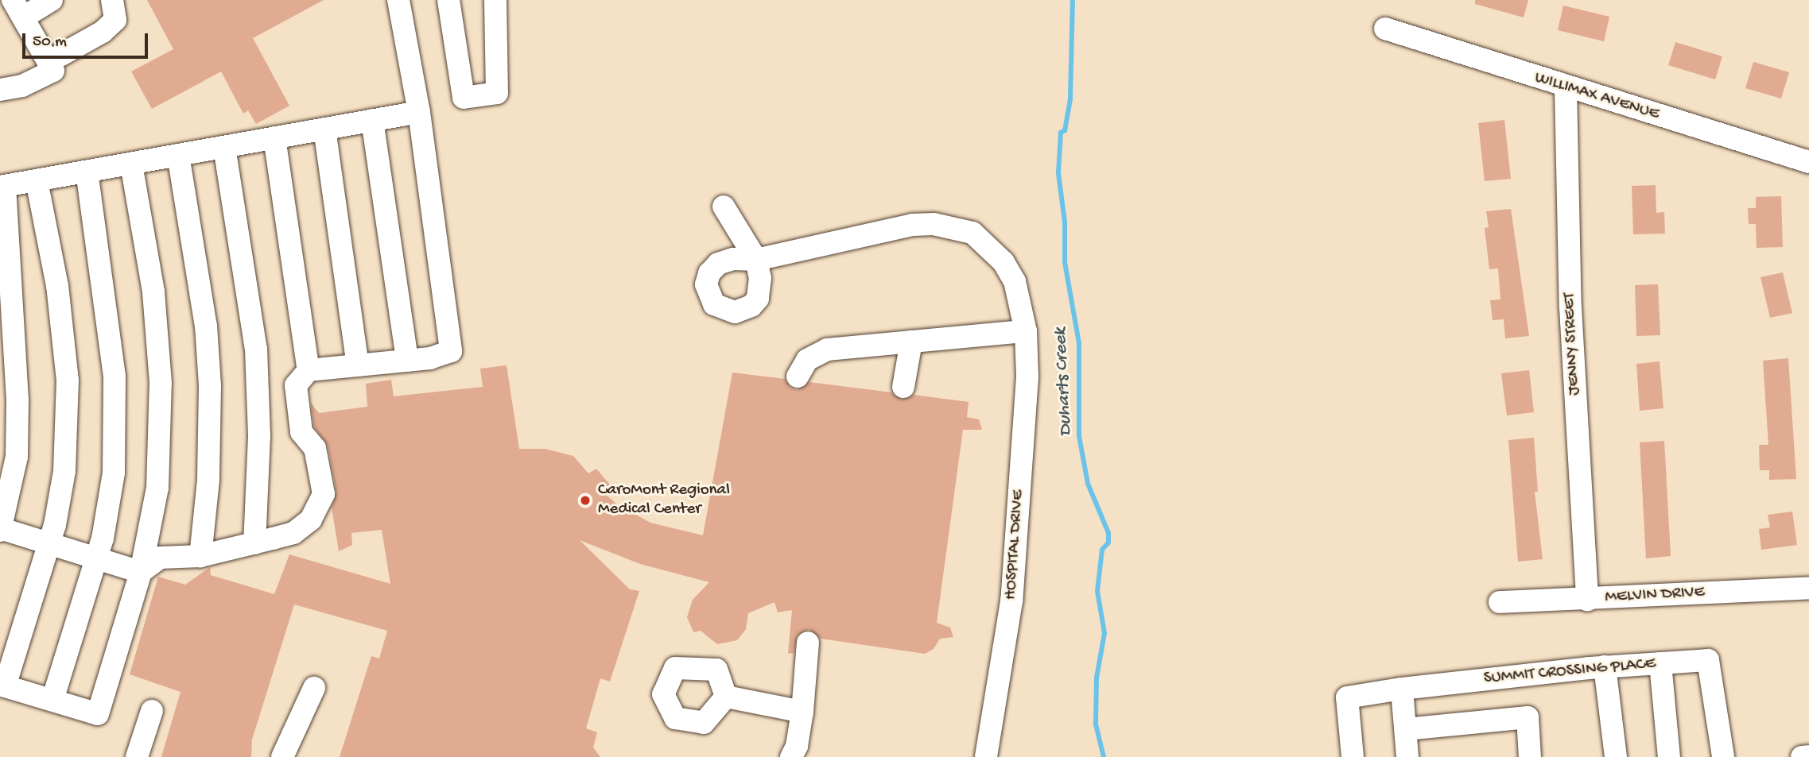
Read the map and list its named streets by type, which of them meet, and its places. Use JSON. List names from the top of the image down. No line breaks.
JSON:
{"streets":{"street":["WILLIMAX AVENUE","JENNY STREET","HOSPITAL DRIVE","MELVIN DRIVE","SUMMIT CROSSING PLACE"]},"crossings":[["WILLIMAX AVENUE","JENNY STREET"],["JENNY STREET","MELVIN DRIVE"]],"water":["Duharts Creek"],"places":["CaroMont Regional Medical Center"],"scale_bar":"50 m"}
